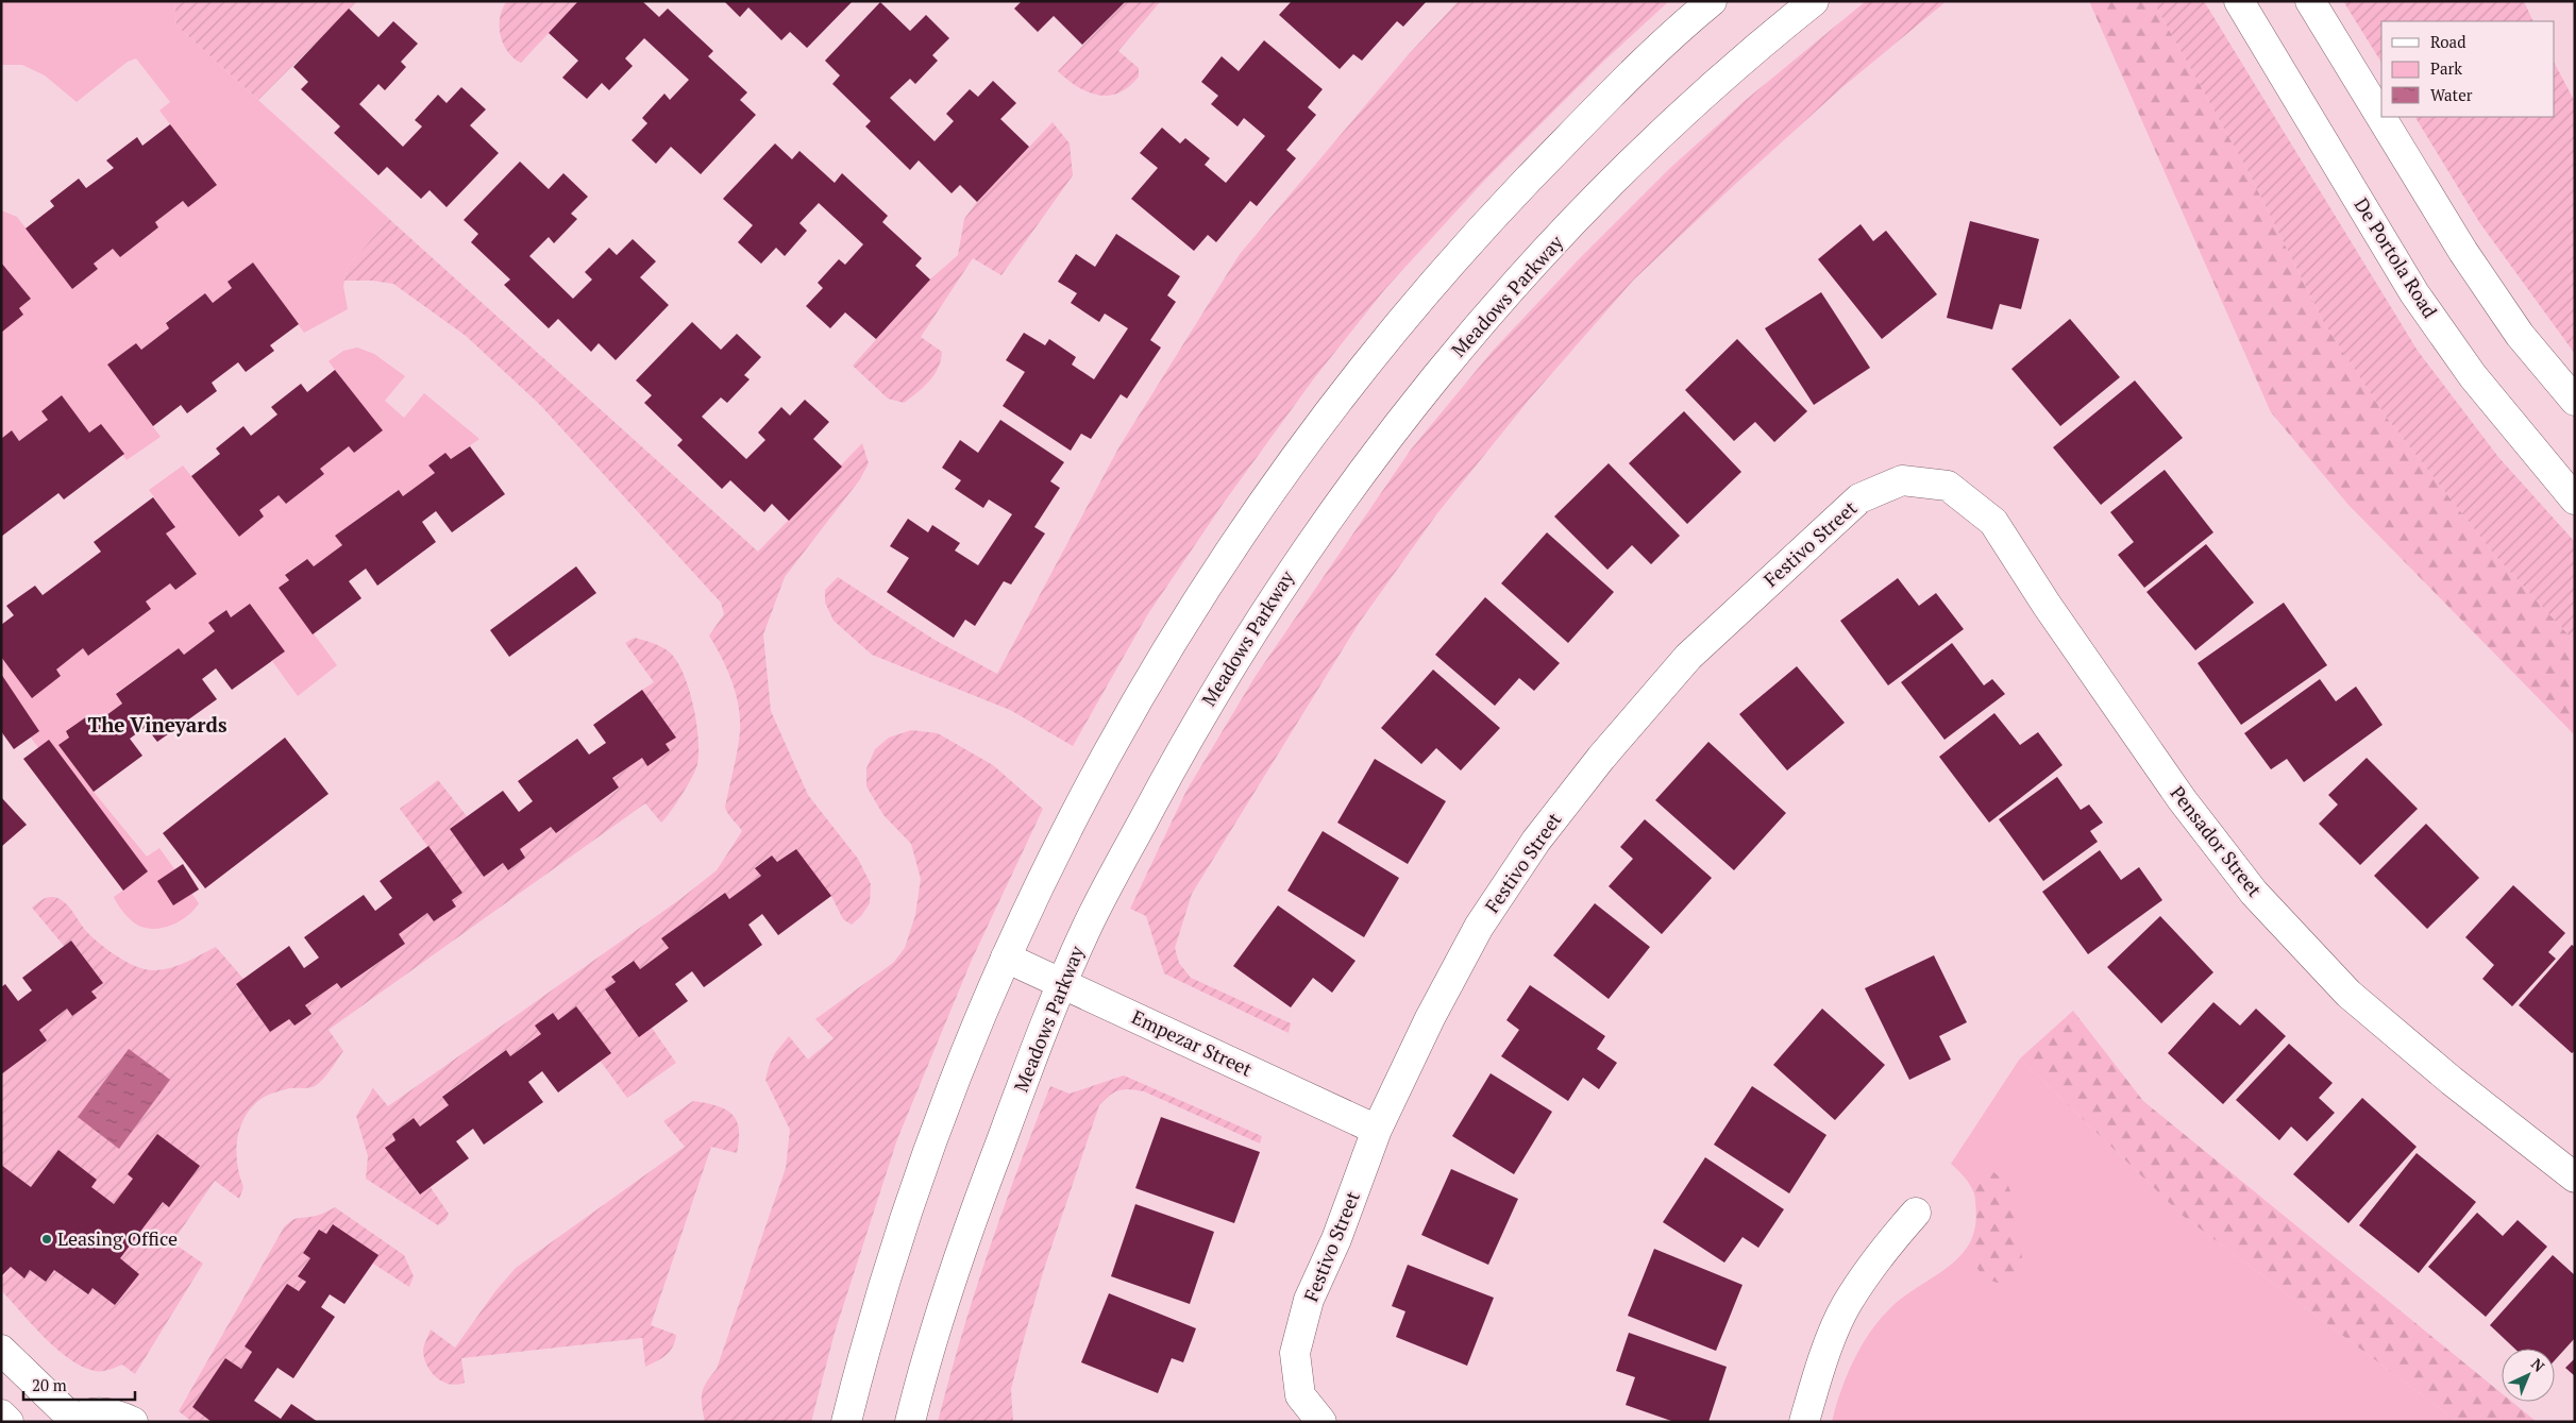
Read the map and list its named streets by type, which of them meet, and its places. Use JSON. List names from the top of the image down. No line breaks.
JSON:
{"streets":{"main road":["De Portola Road","Meadows Parkway","Festivo Street","Pensador Street","Empezar Street"]},"crossings":[["Meadows Parkway","Empezar Street"],["Festivo Street","Pensador Street"],["Festivo Street","Empezar Street"]],"districts":["The Vineyards"],"places":["Leasing Office"],"legend":["Road","Park","Water"],"scale_bar":"20 m","north":"top right"}
